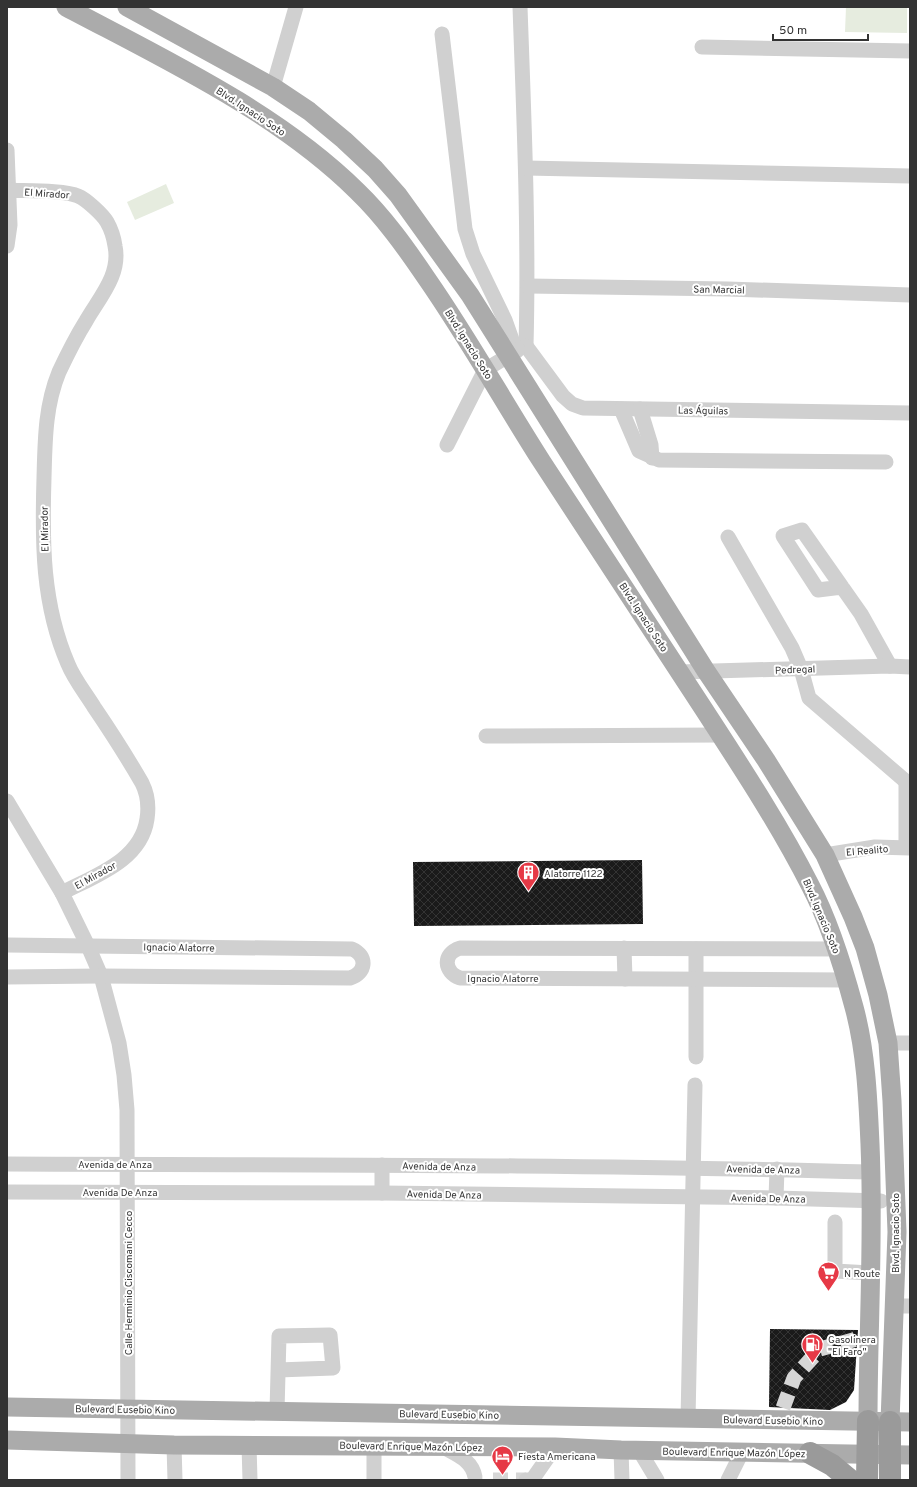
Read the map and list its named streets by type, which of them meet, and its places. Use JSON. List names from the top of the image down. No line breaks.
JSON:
{"streets":{"main road":["Blvd. Ignacio Soto","Bulevard Eusebio Kino","Boulevard Enrique Mazón López"],"street":["El Mirador","San Marcial","Las Águilas","Pedregal","El Realito","Ignacio Alatorre","Avenida de Anza","Avenida De Anza","Calle Herminio Ciscomani Cecco"]},"crossings":[["Blvd. Ignacio Soto","Las Águilas"],["Blvd. Ignacio Soto","Pedregal"],["Blvd. Ignacio Soto","El Realito"],["Blvd. Ignacio Soto","Ignacio Alatorre"],["Blvd. Ignacio Soto","Avenida de Anza"],["Blvd. Ignacio Soto","Avenida De Anza"],["Blvd. Ignacio Soto","Bulevard Eusebio Kino"],["El Mirador","Calle Herminio Ciscomani Cecco"],["Ignacio Alatorre","Calle Herminio Ciscomani Cecco"],["Avenida de Anza","Calle Herminio Ciscomani Cecco"],["Avenida De Anza","Calle Herminio Ciscomani Cecco"],["Calle Herminio Ciscomani Cecco","Bulevard Eusebio Kino"],["Calle Herminio Ciscomani Cecco","Boulevard Enrique Mazón López"]],"places":{"building":["Alatorre 1122"],"supermarket":["N Route"],"fuel station":["Gasolinera \"El Faro\""],"hotel":["Fiesta Americana"]},"scale_bar":"50 m"}
